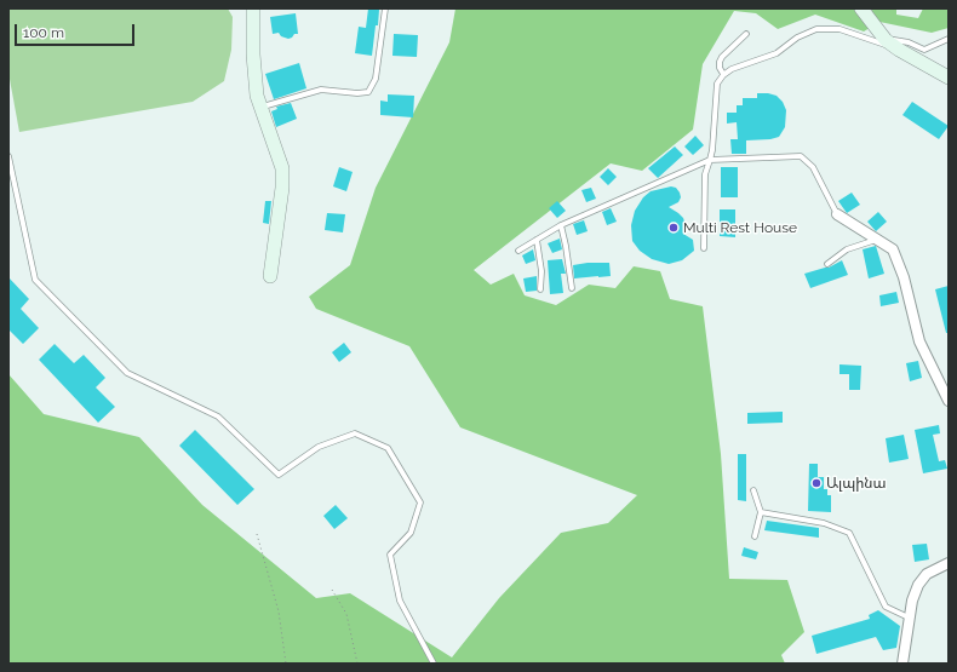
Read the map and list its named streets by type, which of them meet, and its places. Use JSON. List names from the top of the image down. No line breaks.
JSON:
{"places":["Multi Rest House","Ալպինա"],"scale_bar":"100 m"}
